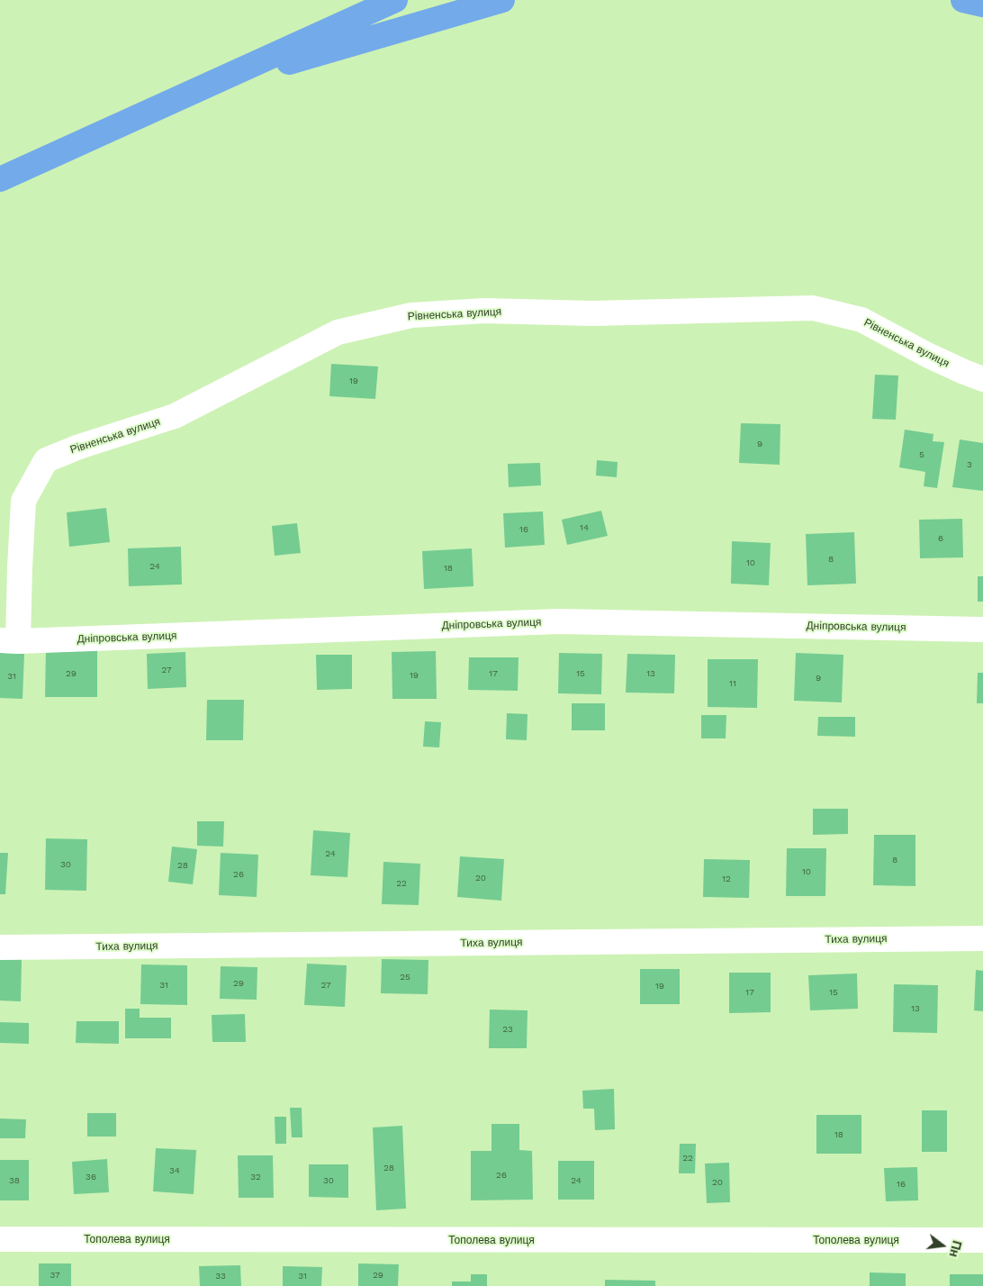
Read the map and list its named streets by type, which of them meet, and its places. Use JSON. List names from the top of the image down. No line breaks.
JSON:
{"streets":{"street":["Рівненська вулиця","Дніпровська вулиця","Тиха вулиця","Тополева вулиця"]},"crossings":[["Рівненська вулиця","Дніпровська вулиця"]],"house_numbers":["19","9","5","3","14","16","6","8","10","24","18","27","29","17","15","13","19","31","9","11","24","8","30","28","10","26","20","12","22","25","29","31","27","19","17","15","13","23","18","22","28","34","26","36","32","38","30","24","20","16","37","29","33","31"],"north":"right"}
